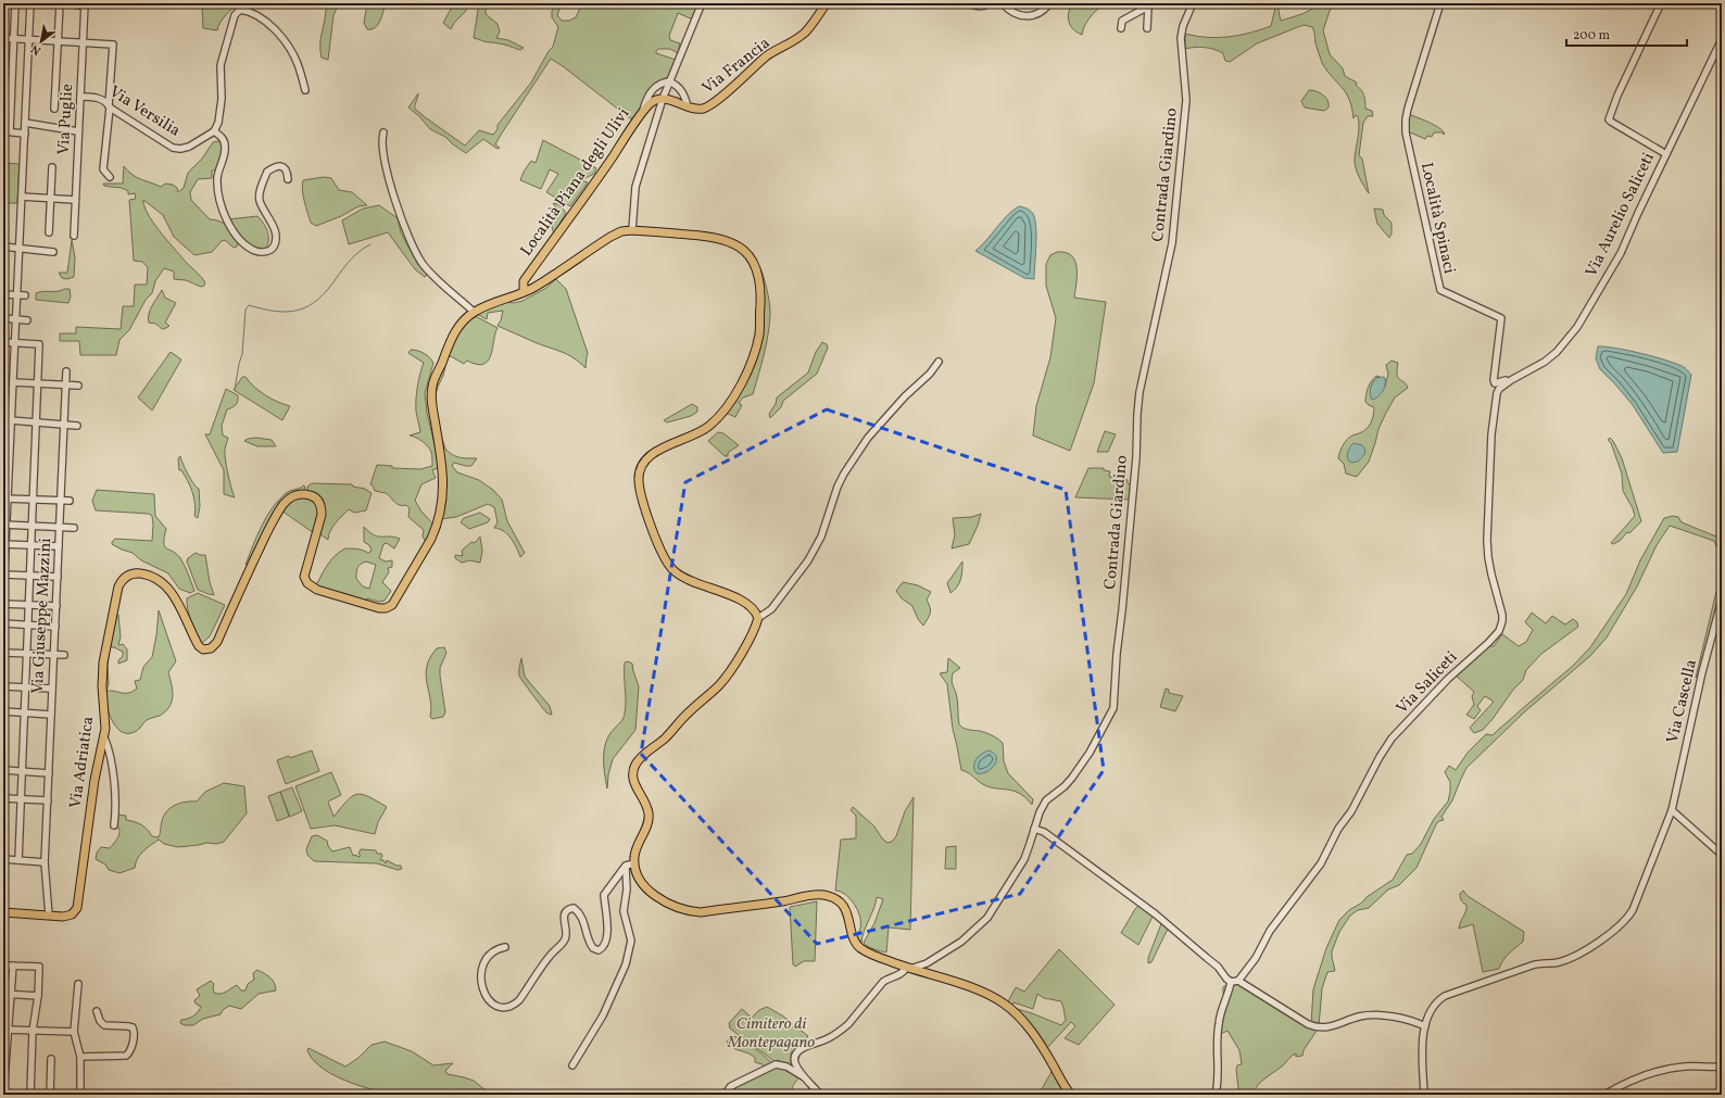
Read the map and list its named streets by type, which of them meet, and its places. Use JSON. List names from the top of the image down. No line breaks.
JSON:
{"streets":{"main road":["Via Francia","Località Piana degli Ulivi","Via Adriatica"],"street":["Via Versilia","Via Puglie","Contrada Giardino","Via Aurelio Saliceti","Località Spinaci","Via Giuseppe Mazzini","Via Saliceti","Via Cascella"]},"crossings":[["Via Versilia","Via Puglie"],["Via Aurelio Saliceti","Località Spinaci"],["Via Aurelio Saliceti","Via Saliceti"],["Località Spinaci","Via Saliceti"],["Via Giuseppe Mazzini","Via Adriatica"]],"parks":["Cimitero di Montepagano"],"scale_bar":"200 m","north":"bottom left"}
